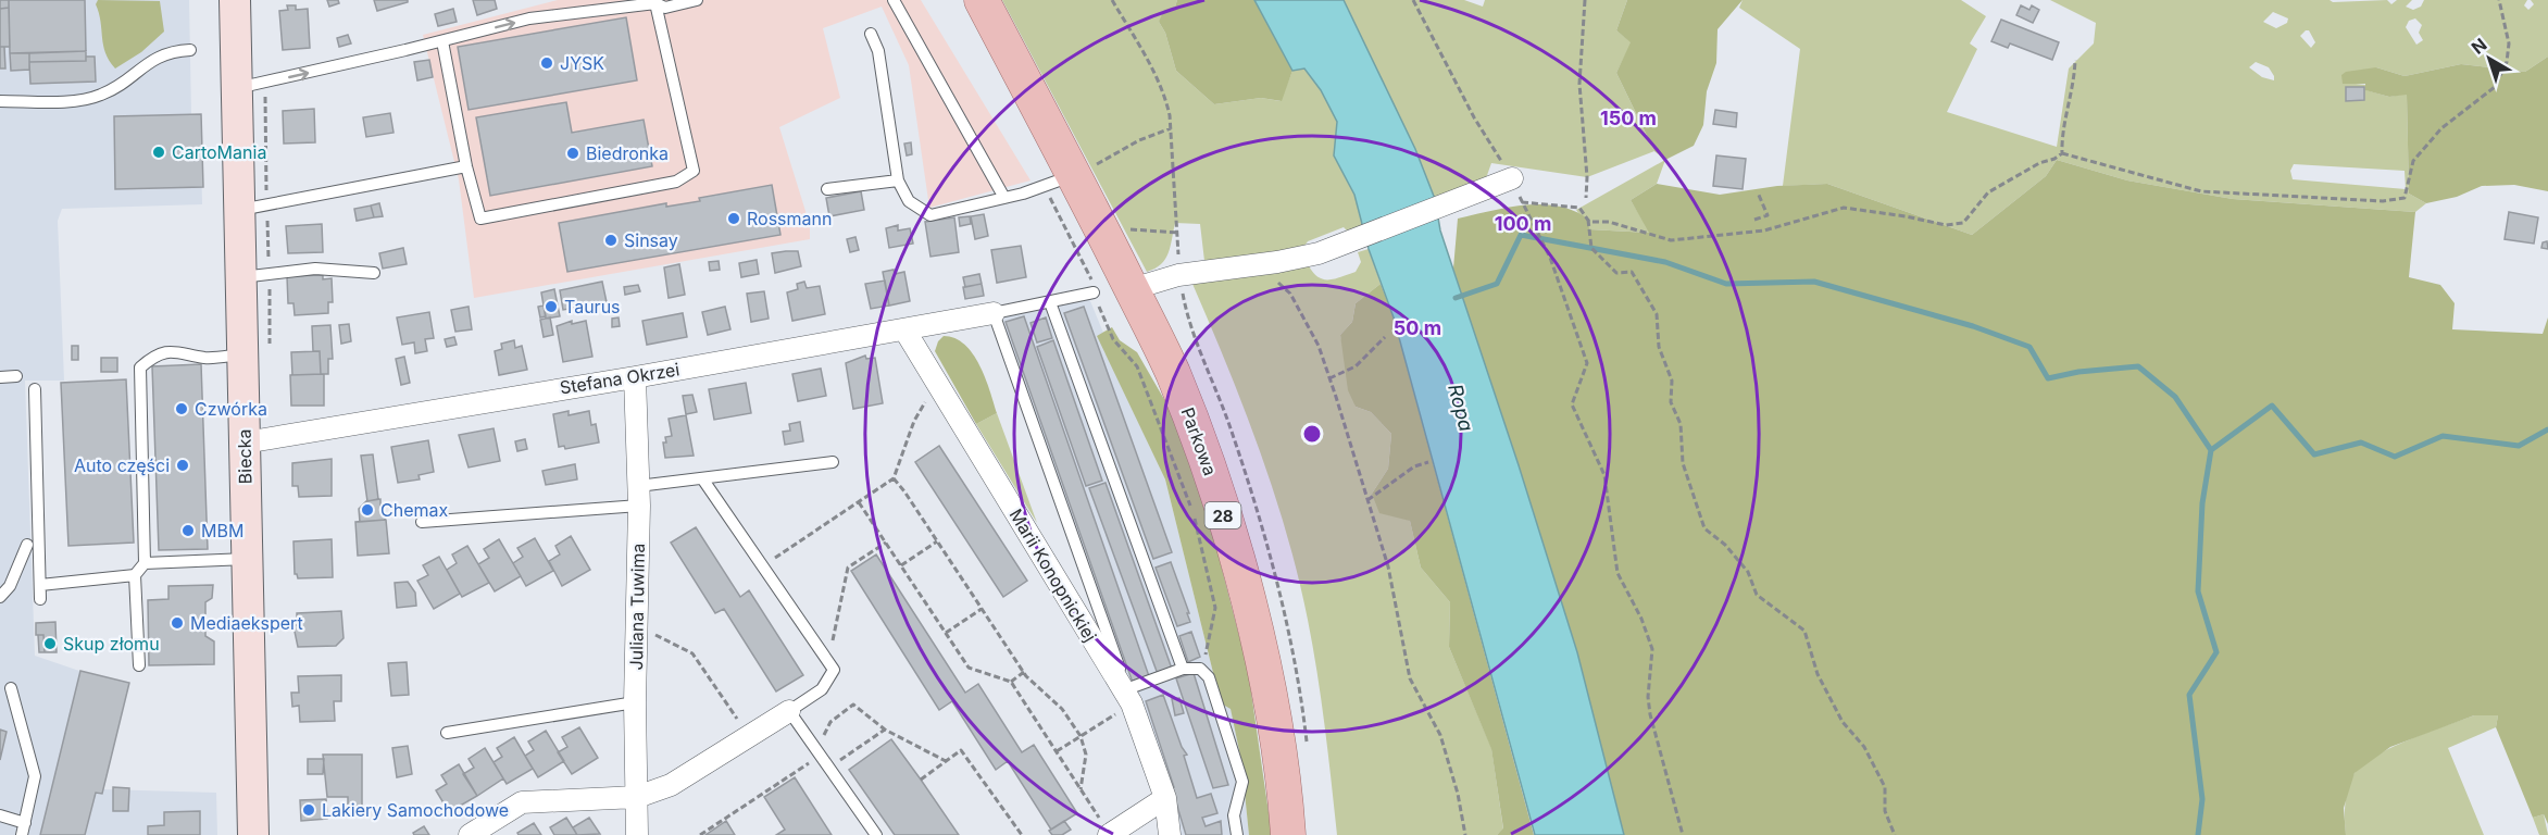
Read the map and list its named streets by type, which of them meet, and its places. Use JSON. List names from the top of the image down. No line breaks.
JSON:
{"streets":{"main road":["Parkowa","28"],"street":["Stefana Okrzei","Biecka","Marii Konopnickiej","Juliana Tuwima"]},"crossings":[["Stefana Okrzei","Biecka"],["Stefana Okrzei","Marii Konopnickiej"],["Stefana Okrzei","Juliana Tuwima"]],"water":["Ropa"],"places":["JYSK","CartoMania","Biedronka","Rossmann","Sinsay","Taurus","Czwórka","Auto części","Chemax","MBM","Mediaekspert","Skup złomu","Lakiery Samochodowe"],"north":"top left","rings":["150 m","100 m","50 m"]}
